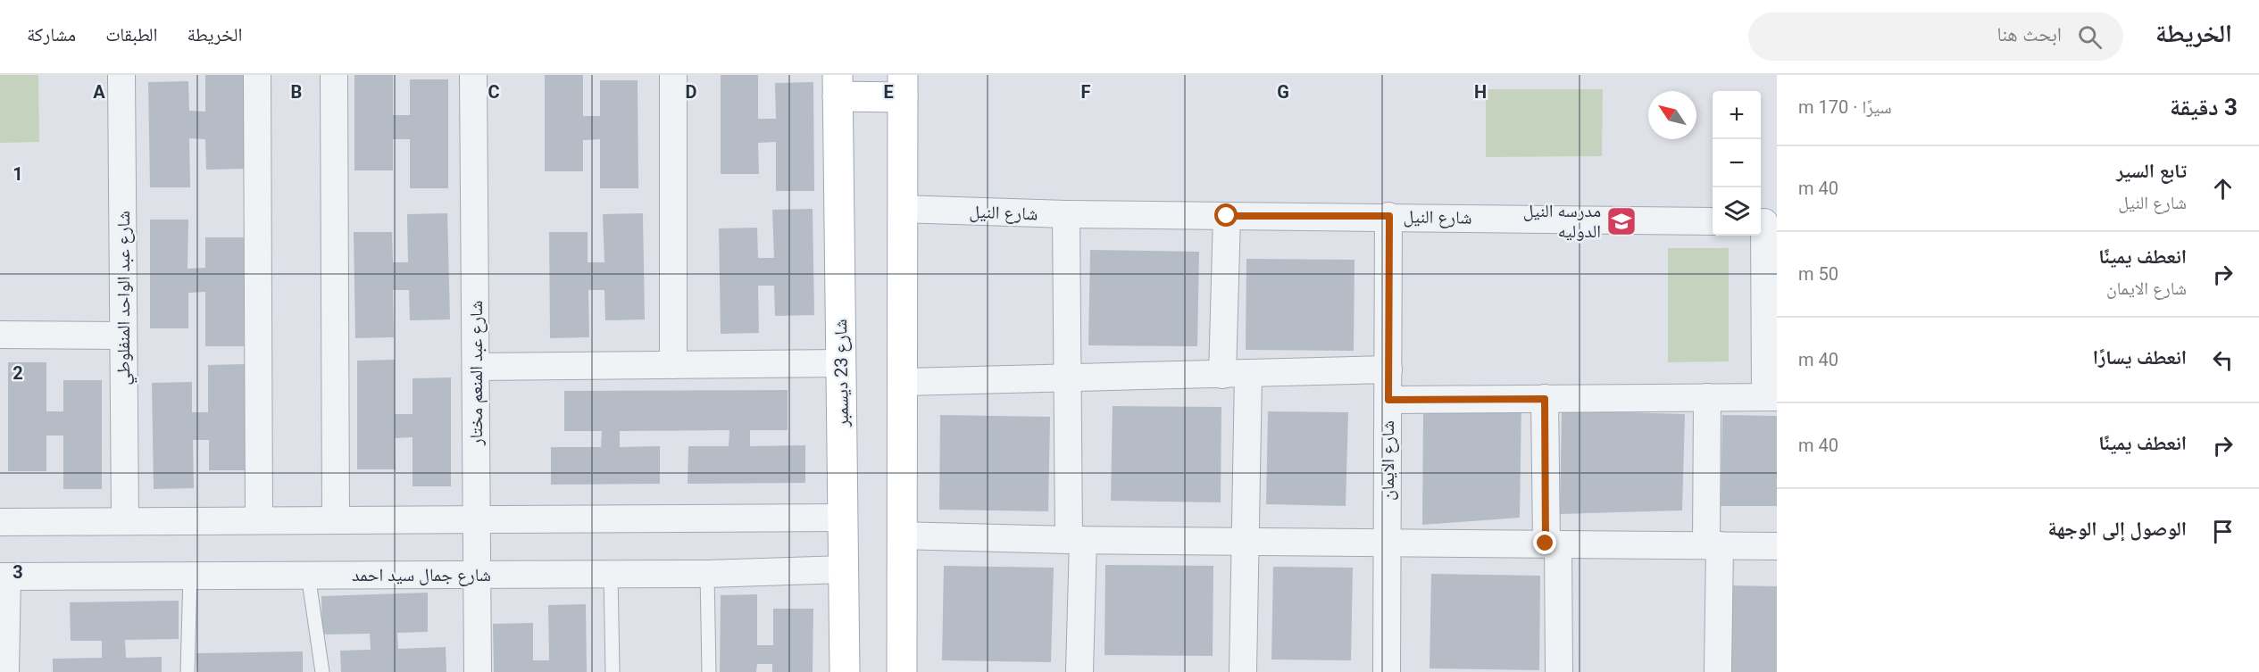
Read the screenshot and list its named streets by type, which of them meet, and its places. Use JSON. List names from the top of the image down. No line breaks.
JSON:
{"streets":{"main road":["شارع 23 ديسمبر"],"street":["شارع النيل","شارع عبد الواحد المنفلوطي","شارع عبد المنعم مختار","شارع الايمان","شارع جمال سيد احمد"]},"crossings":[["شارع النيل","شارع الايمان"],["شارع عبد المنعم مختار","شارع جمال سيد احمد"],["شارع 23 ديسمبر","شارع جمال سيد احمد"]],"places":{"school or university":["مدرسه النيل الدوليه"]},"north":"top left","page":{"header":"الخريطة","search":"ابحث هنا","nav":["الخريطة","الطبقات","مشاركة"],"heading":["3 دقيقة","سيرًا · 170 m"],"map_buttons":["+","−"],"list":[["تابع السير","شارع النيل","40 m"],["انعطف يمينًا","شارع الايمان","50 m"],["انعطف يسارًا","40 m"],["انعطف يمينًا","40 m"],"الوصول إلى الوجهة"]},"grid":{"columns":["A","B","C","D","E","F","G","H"],"rows":["1","2","3"]}}
